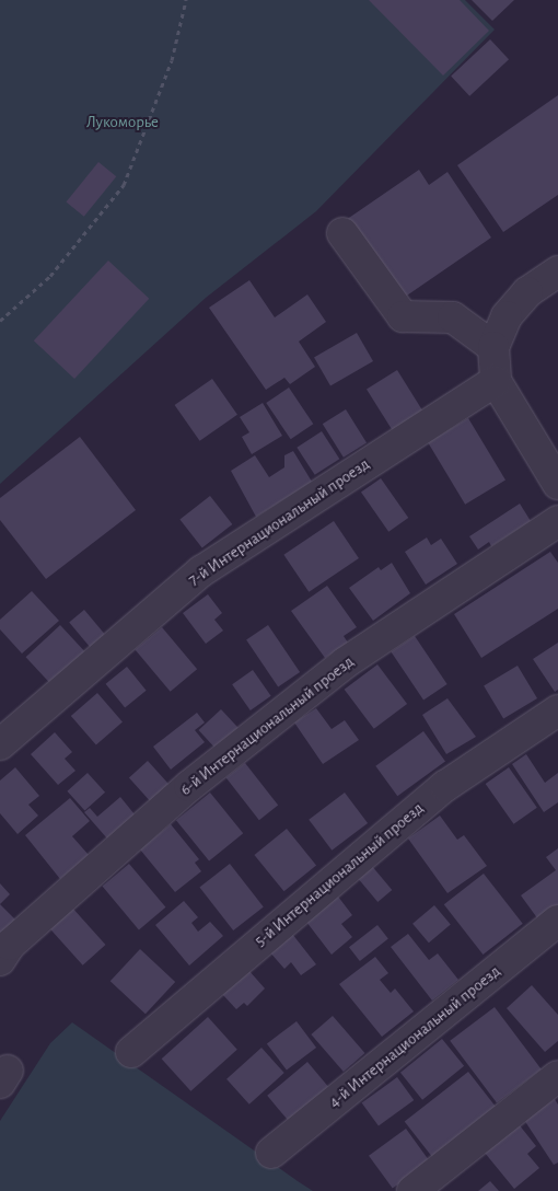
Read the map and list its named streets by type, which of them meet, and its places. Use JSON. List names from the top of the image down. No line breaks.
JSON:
{"streets":{"street":["7-й Интернациональный проезд","6-й Интернациональный проезд","5-й Интернациональный проезд","4-й Интернациональный проезд"]},"parks":["Лукоморье"]}
